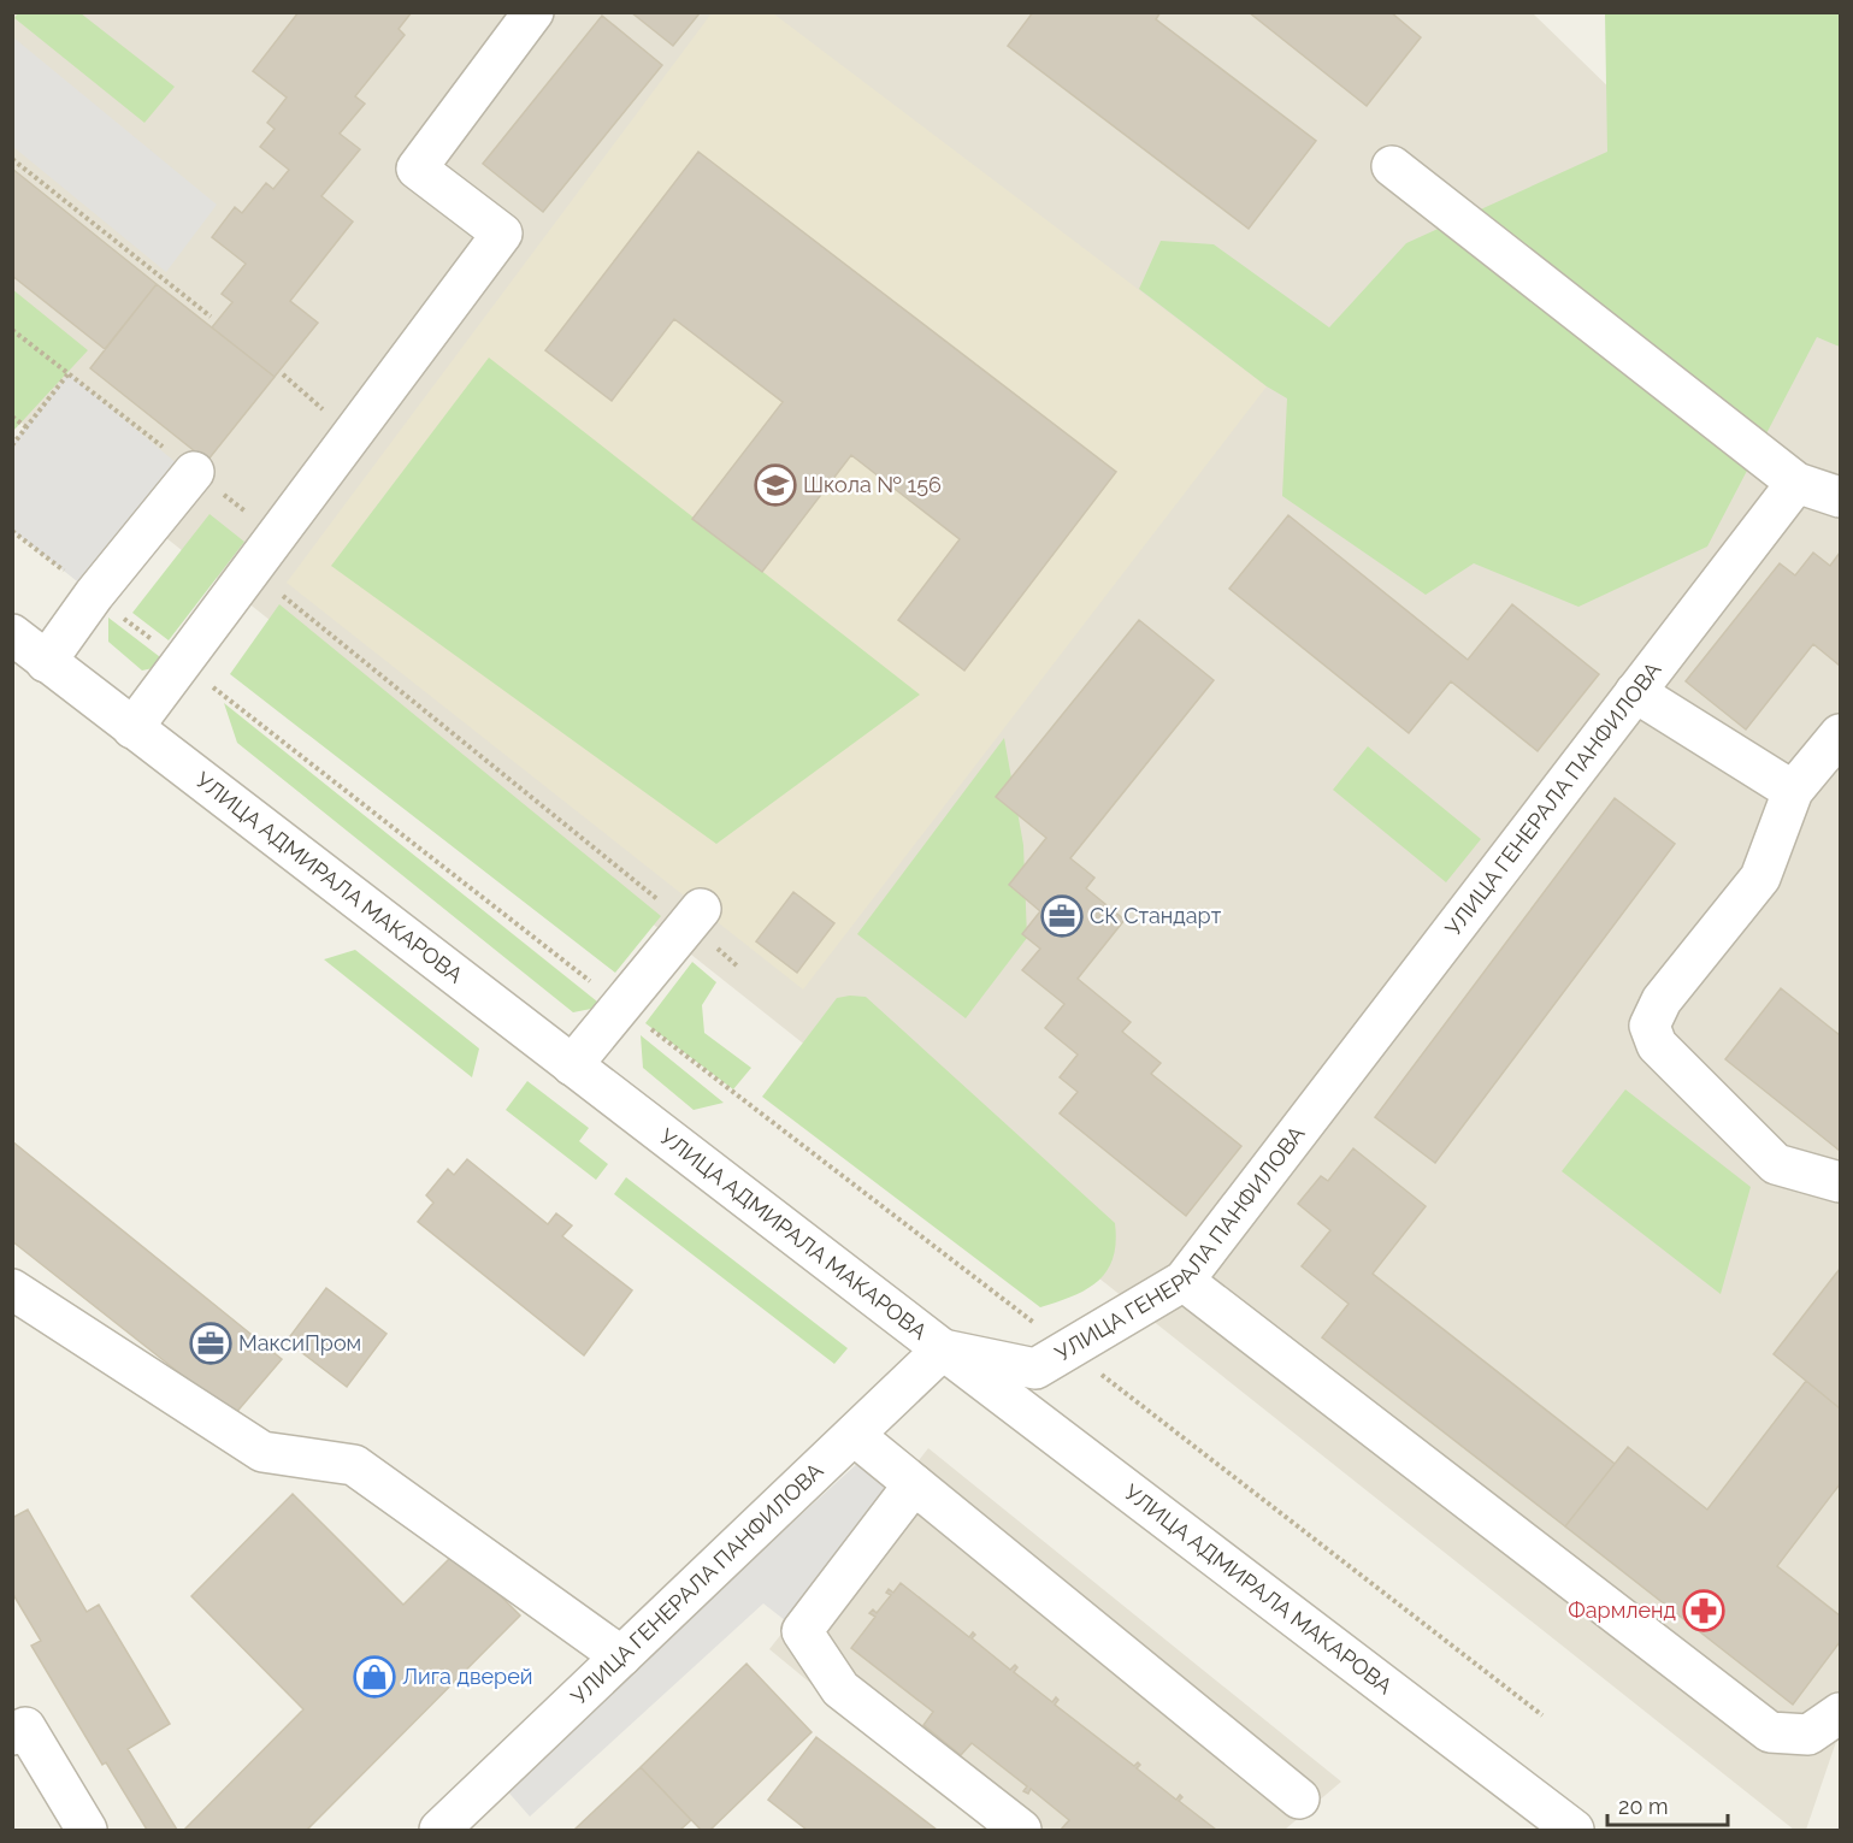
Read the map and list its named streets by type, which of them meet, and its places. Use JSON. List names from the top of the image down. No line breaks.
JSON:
{"streets":{"street":["УЛИЦА ГЕНЕРАЛА ПАНФИЛОВА","УЛИЦА АДМИРАЛА МАКАРОВА"]},"crossings":[["УЛИЦА ГЕНЕРАЛА ПАНФИЛОВА","УЛИЦА АДМИРАЛА МАКАРОВА"]],"places":{"school or university":["Школа № 156"],"office":["СК Стандарт","МаксиПром"],"pharmacy":["Фармленд"],"shop":["Лига дверей"]},"scale_bar":"20 m"}
